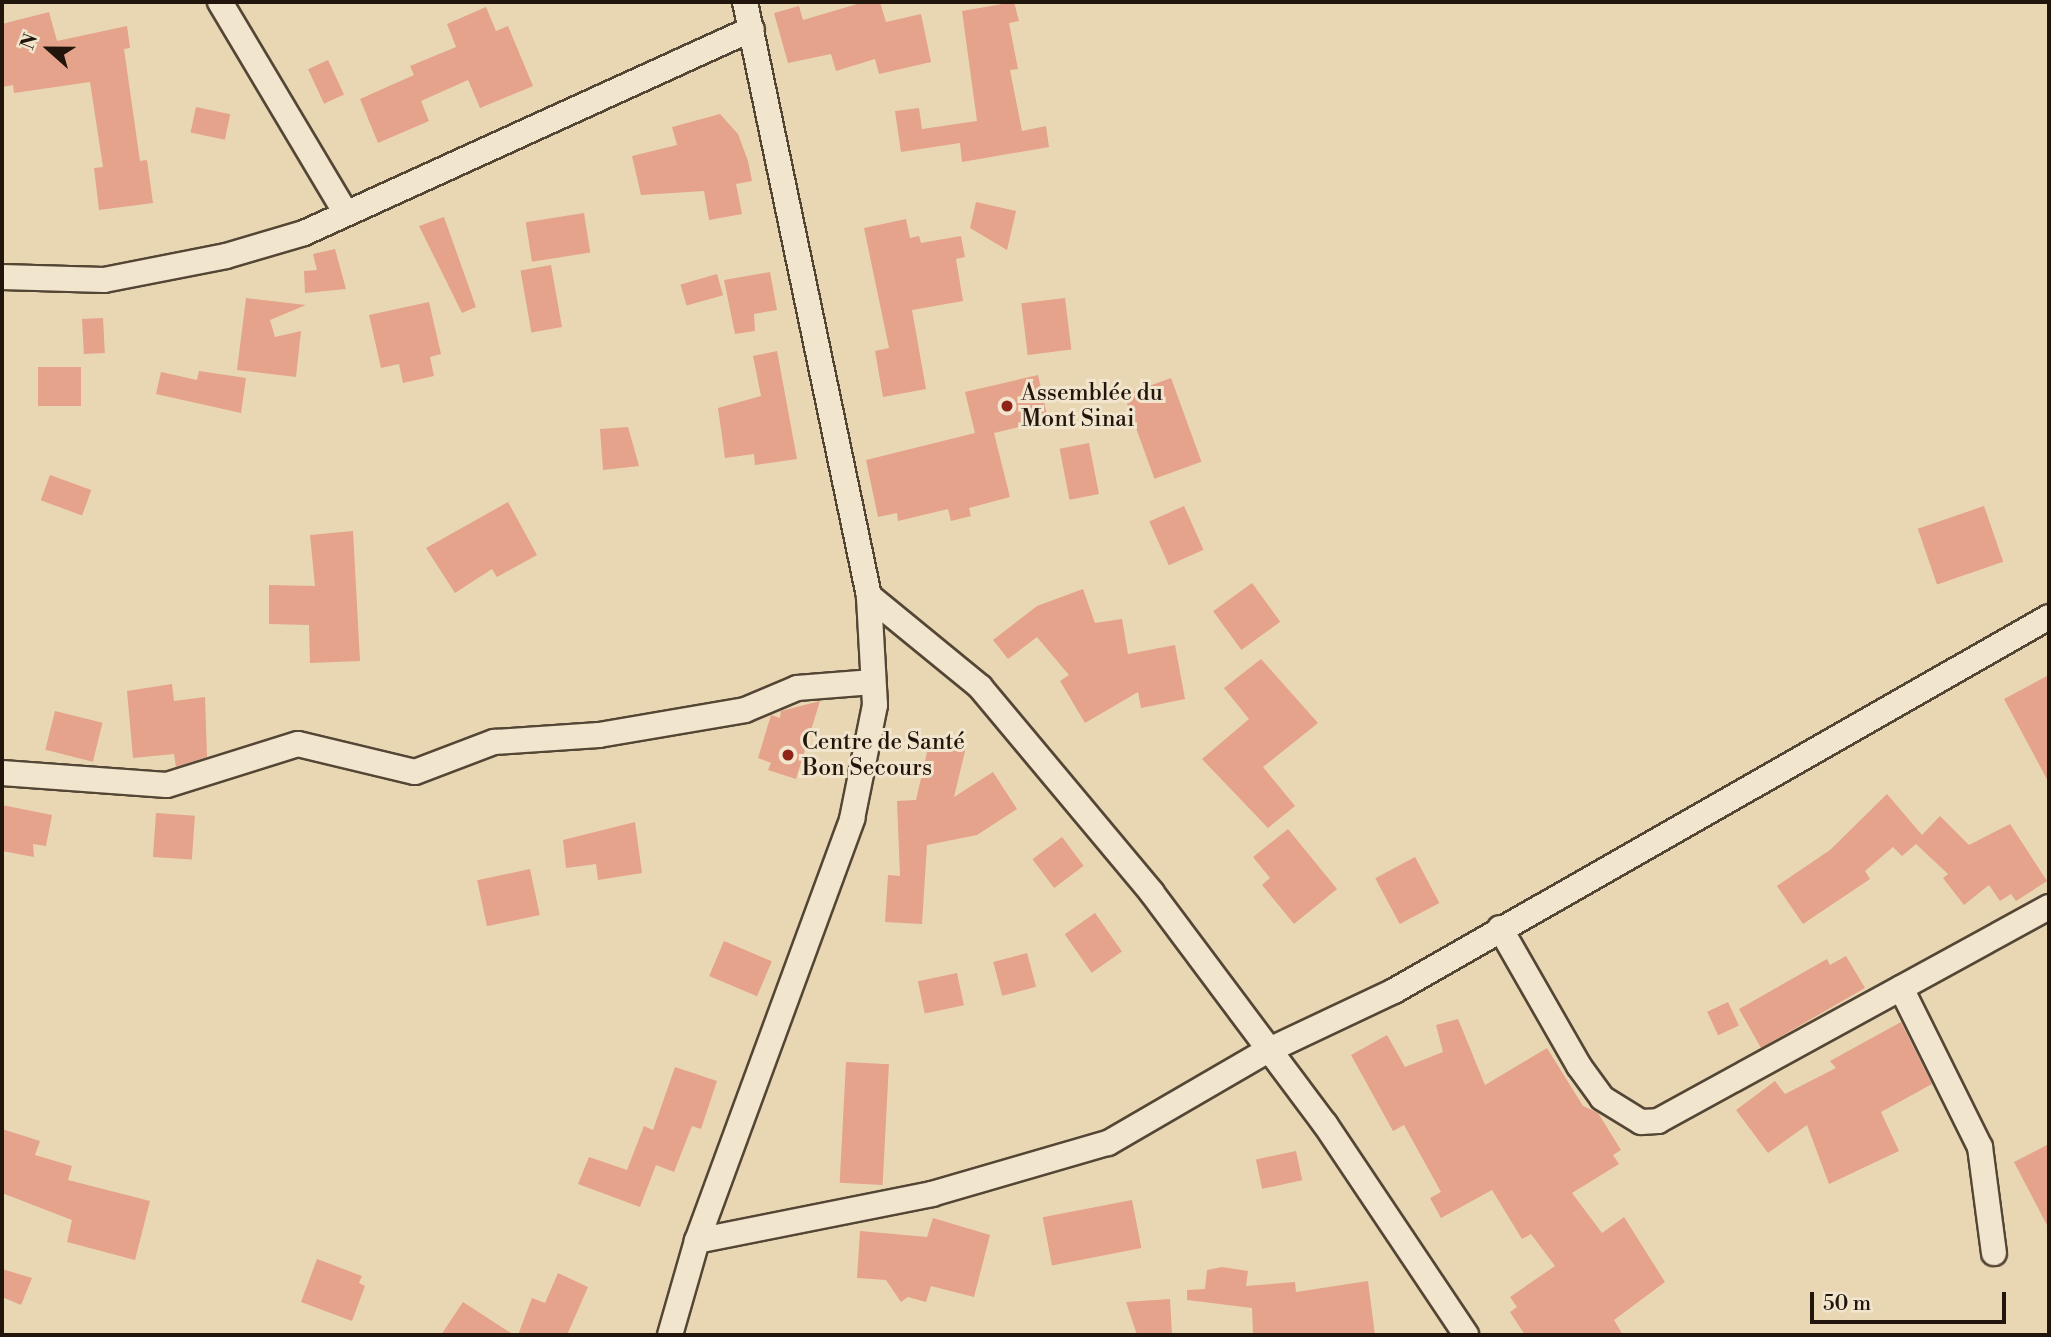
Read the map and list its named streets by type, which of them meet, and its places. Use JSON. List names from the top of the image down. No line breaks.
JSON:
{"places":["Assemblée du Mont Sinai","Centre de Santé Bon Secours"],"scale_bar":"50 m","north":"left"}
